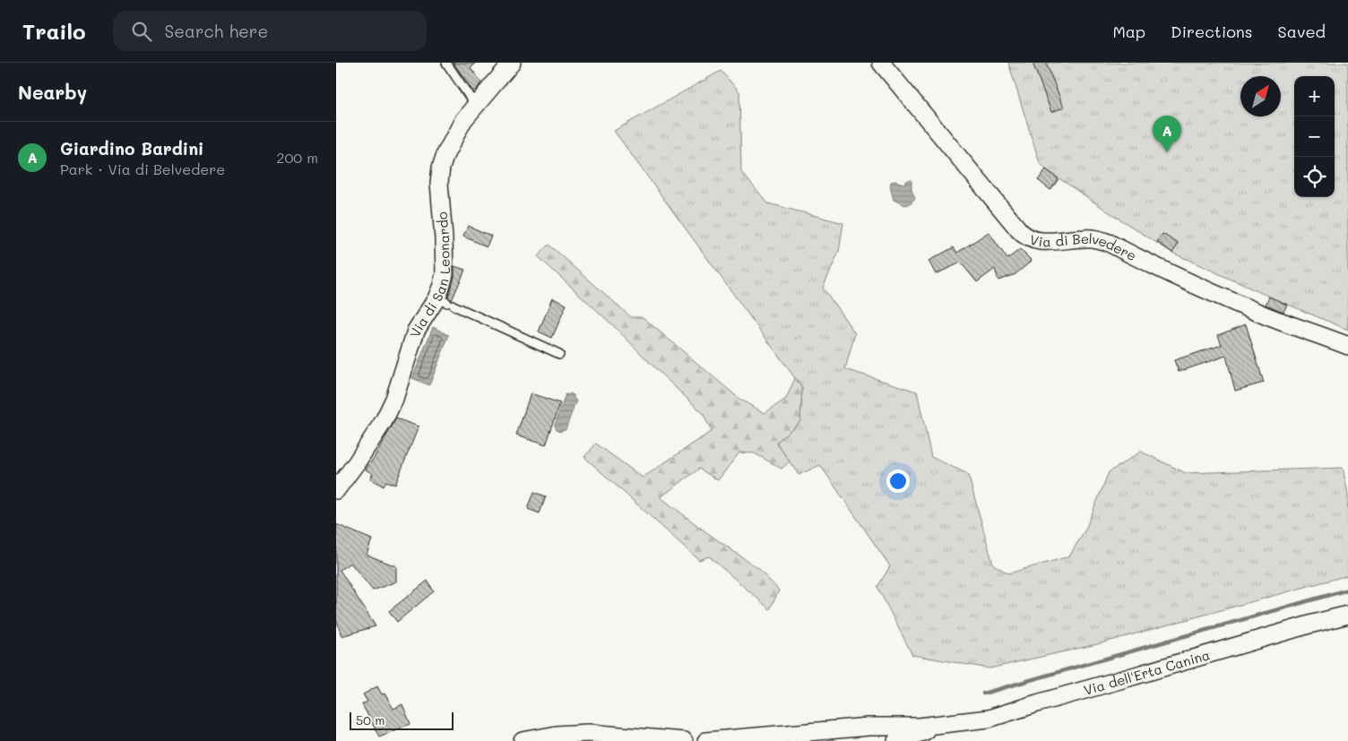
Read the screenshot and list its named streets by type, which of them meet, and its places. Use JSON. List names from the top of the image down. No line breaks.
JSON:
{"streets":{"street":["Via di Belvedere","Via di San Leonardo","Via dell'Erta Canina"]},"scale_bar":"50 m","north":"top right","page":{"header":"Trailo","search":"Search here","nav":["Map","Directions","Saved"],"heading":"Nearby","map_buttons":["+","−"],"pins":"A","list":[{"mark":"A","name":"Giardino Bardini","note":"Park · Via di Belvedere","value":"200 m"}],"scale":"50 m"}}
